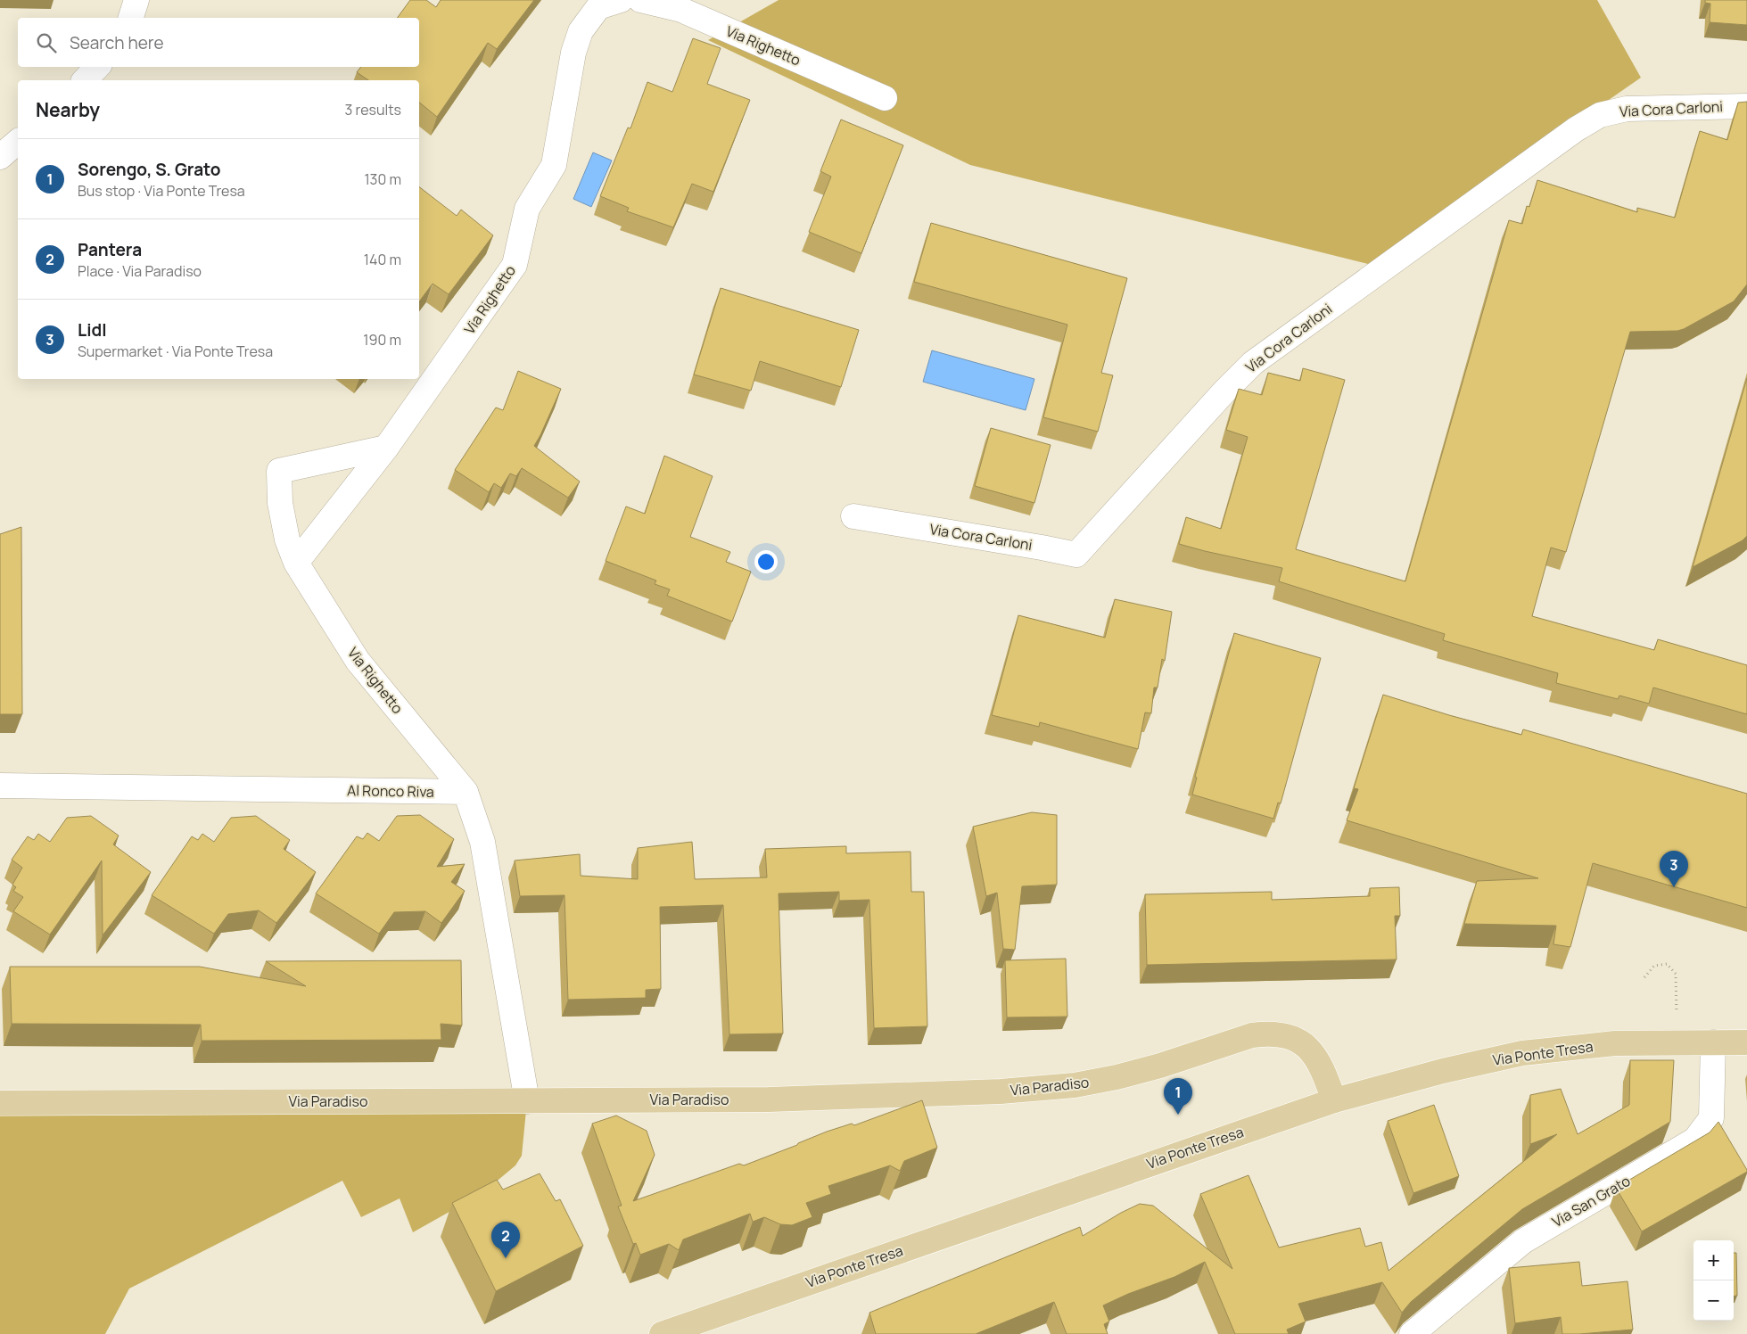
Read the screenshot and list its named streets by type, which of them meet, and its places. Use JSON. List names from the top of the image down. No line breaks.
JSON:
{"streets":{"main road":["Via Ponte Tresa","Via Paradiso"],"street":["Via Righetto","Via Cora Carloni","Al Ronco Riva","Via San Grato"]},"crossings":[["Via Righetto","Al Ronco Riva"],["Via Ponte Tresa","Via Paradiso"],["Via Ponte Tresa","Via San Grato"]],"page":{"search":"Search here","heading":["Nearby","3 results"],"list":[{"mark":"1","name":"Sorengo, S. Grato","note":"Bus stop · Via Ponte Tresa","value":"130 m"},{"mark":"2","name":"Pantera","note":"Place · Via Paradiso","value":"140 m"},{"mark":"3","name":"Lidl","note":"Supermarket · Via Ponte Tresa","value":"190 m"}],"pins":["3","1","2"],"map_buttons":["+","−"]}}
